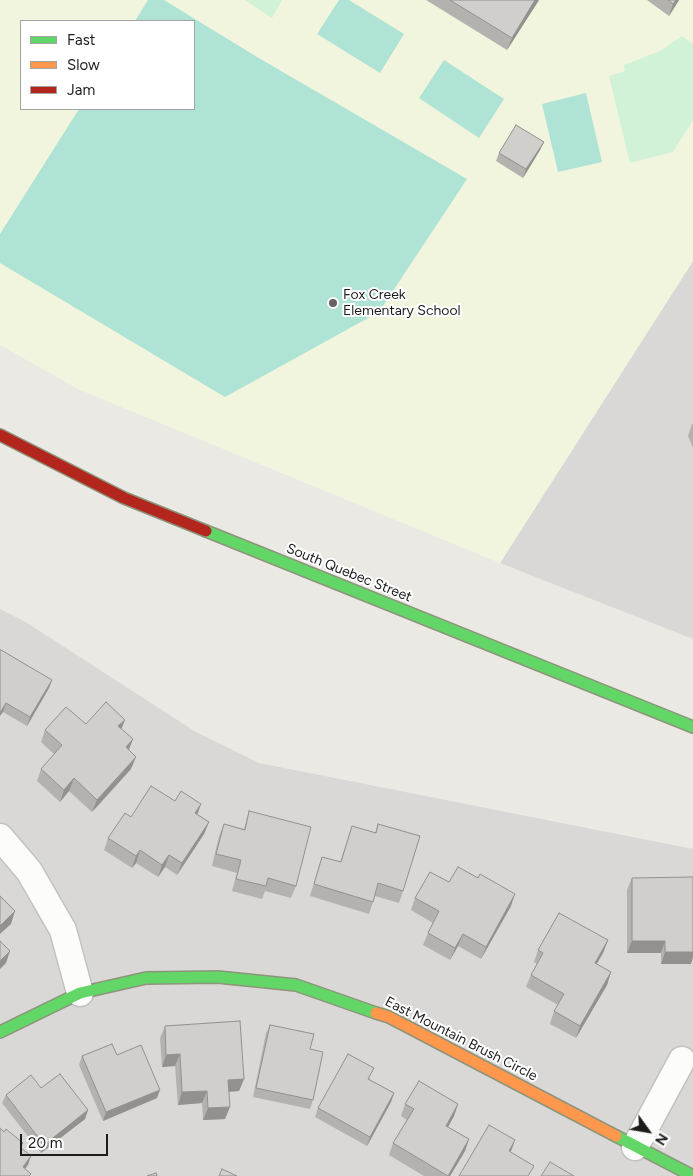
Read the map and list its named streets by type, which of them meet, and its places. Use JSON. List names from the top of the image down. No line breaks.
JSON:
{"streets":{"street":["South Quebec Street","East Mountain Brush Circle"]},"places":["Fox Creek Elementary School"],"legend":["Fast","Slow","Jam"],"scale_bar":"20 m","north":"bottom right"}
